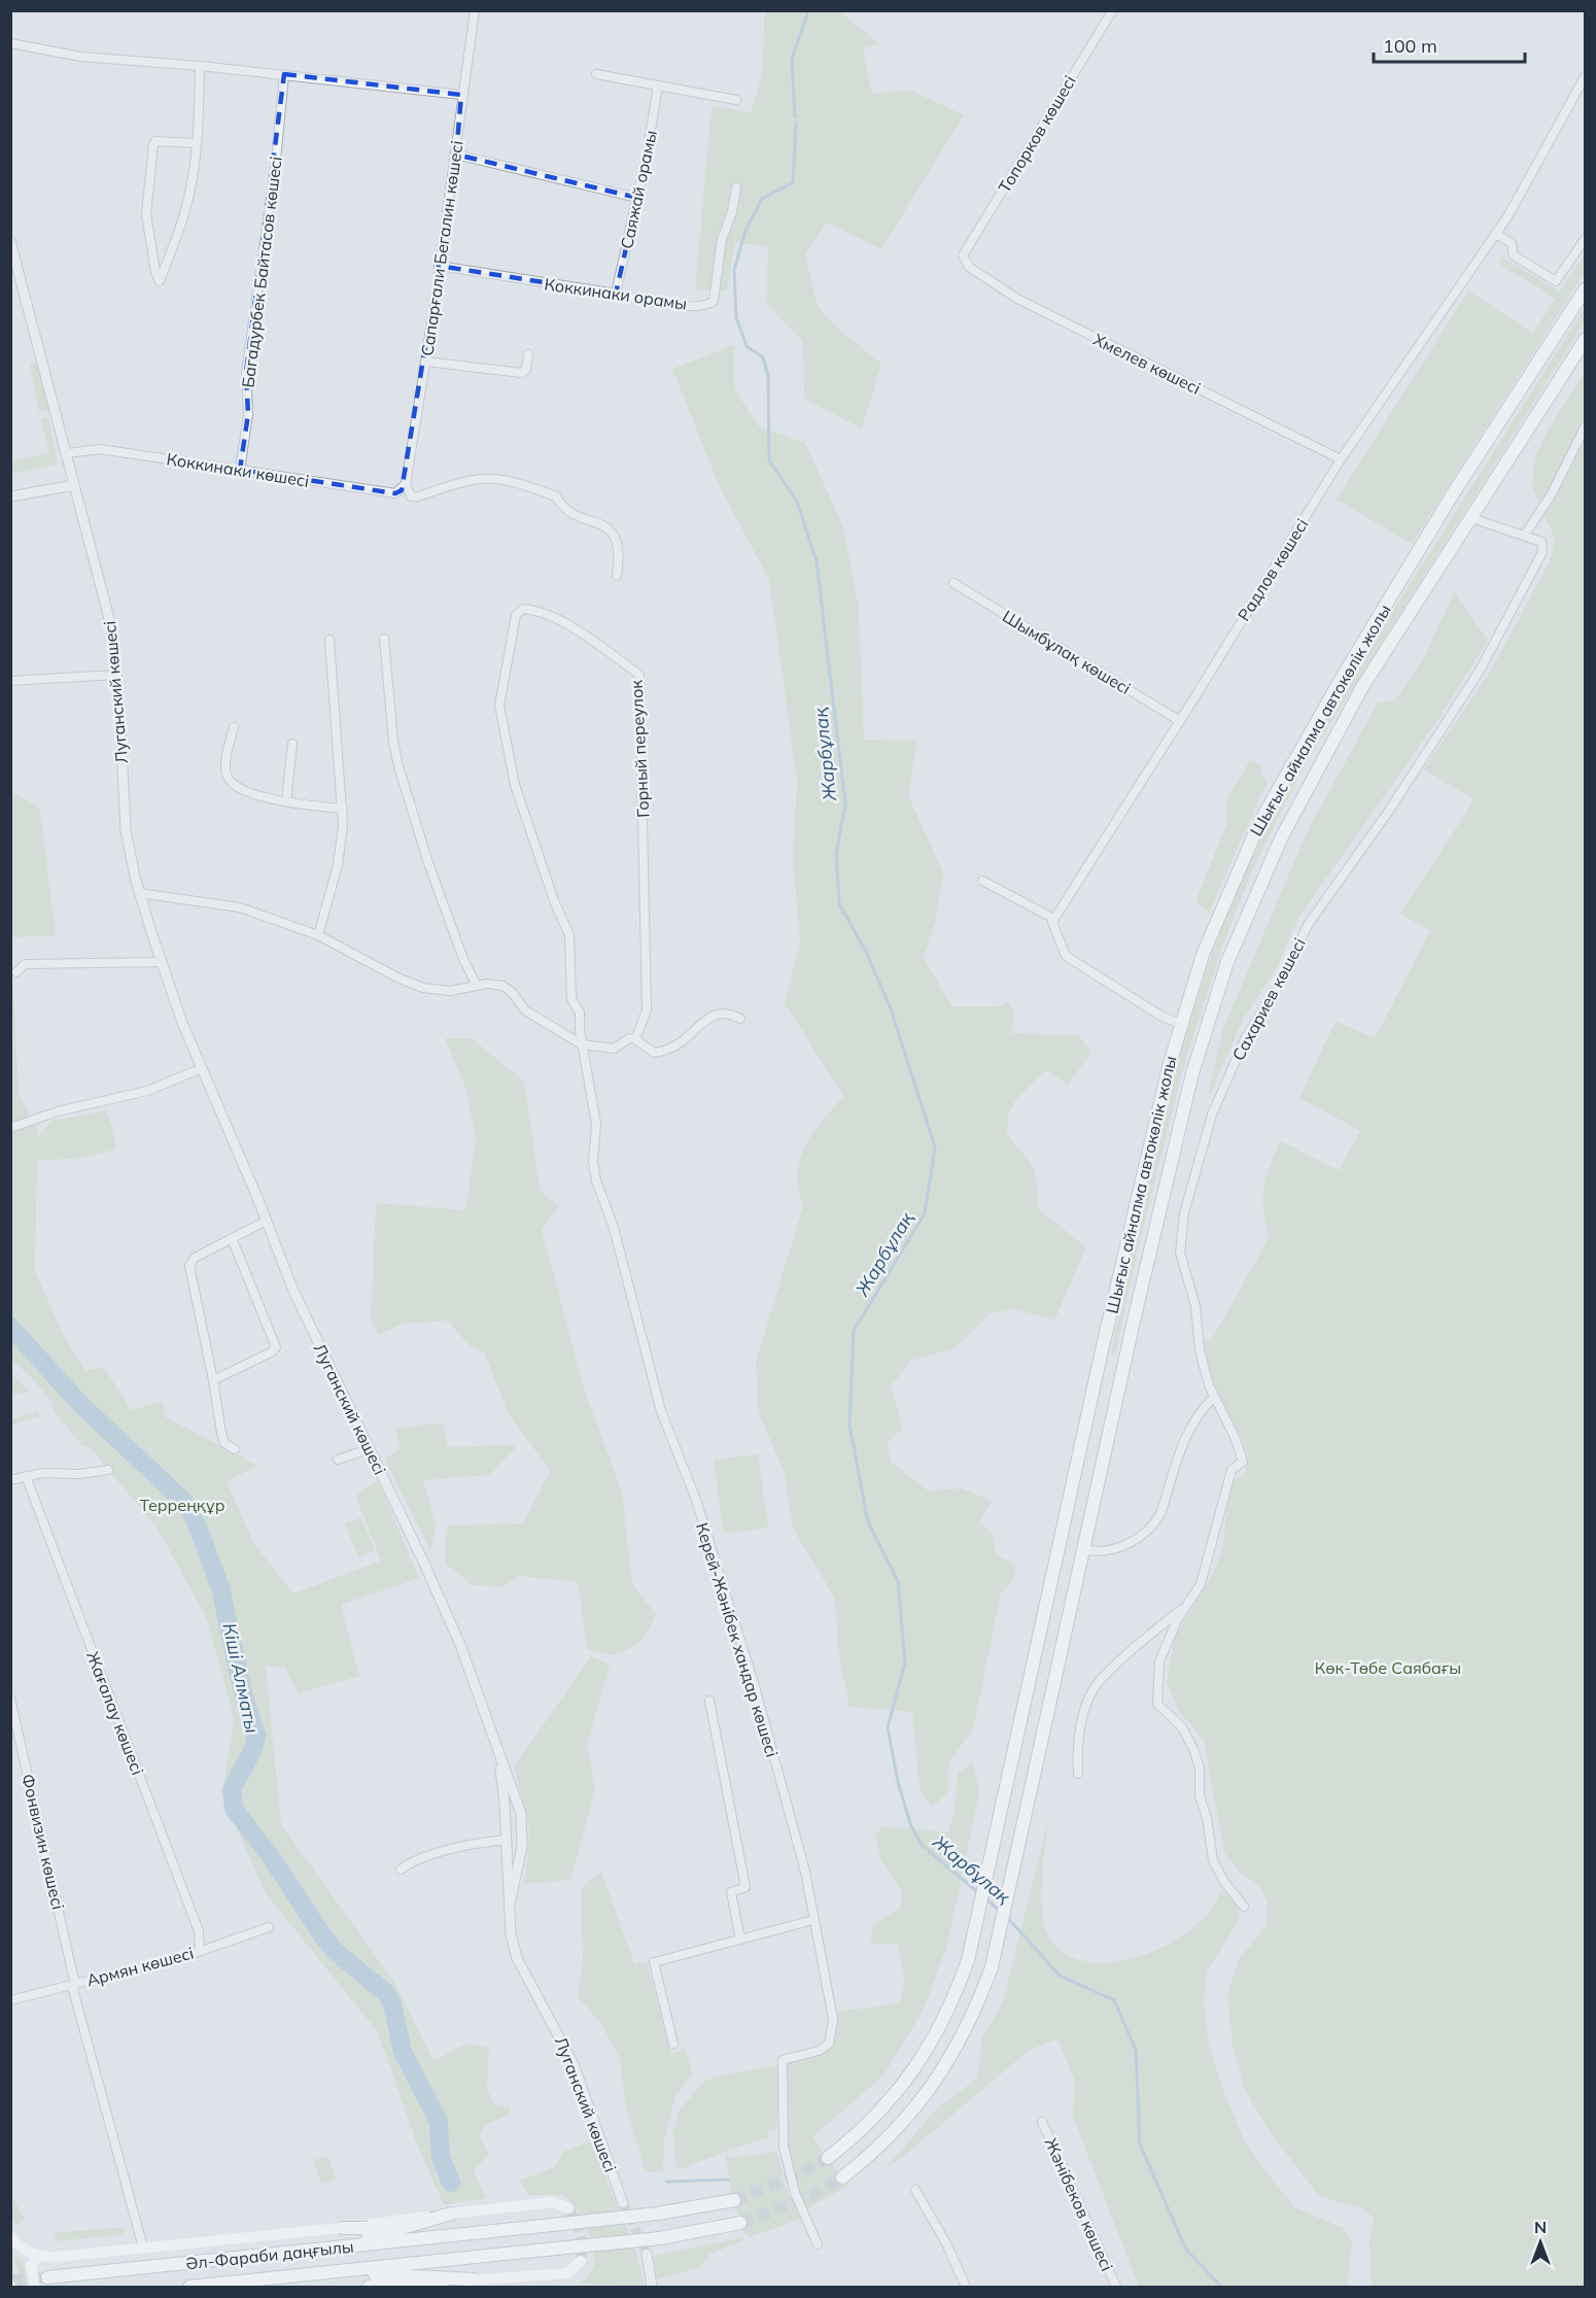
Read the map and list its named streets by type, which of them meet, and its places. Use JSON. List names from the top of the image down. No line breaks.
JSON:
{"streets":{"main road":["Шығыс айналма автокөлік жолы","Әл-Фараби даңғылы"],"street":["Топорков көшесі","Саяжай орамы","Сапарғали Бегалин көшесі","Багадурбек Байтасов көшесі","Коккинаки орамы","Хмелев көшесі","Коккинаки көшесі","Радлов көшесі","Шымбұлақ көшесі","Луганский көшесі","Горный переулок","Сахариев көшесі","Керей-Жәнібек хандар көшесі","Жағалау көшесі","Фонвизин көшесі","Армян көшесі","Жәнібеков көшесі"]},"crossings":[["Топорков көшесі","Хмелев көшесі"],["Саяжай орамы","Коккинаки орамы"],["Сапарғали Бегалин көшесі","Коккинаки орамы"],["Сапарғали Бегалин көшесі","Коккинаки көшесі"],["Багадурбек Байтасов көшесі","Коккинаки көшесі"],["Хмелев көшесі","Радлов көшесі"],["Коккинаки көшесі","Луганский көшесі"],["Радлов көшесі","Шымбұлақ көшесі"],["Горный переулок","Керей-Жәнібек хандар көшесі"],["Жағалау көшесі","Армян көшесі"],["Фонвизин көшесі","Армян көшесі"]],"water":["Жарбұлақ","Кіші Алматы"],"parks":["Терреңқұр","Көк-Төбе Саябағы"],"scale_bar":"100 m","north":"top"}
